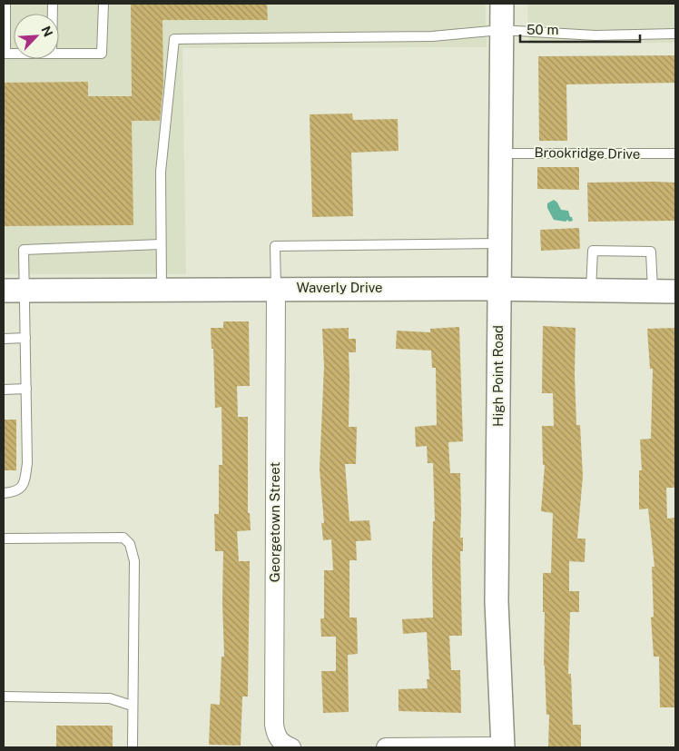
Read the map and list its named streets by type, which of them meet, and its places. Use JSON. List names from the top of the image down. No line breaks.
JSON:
{"streets":{"street":["Waverly Drive","High Point Road","Georgetown Street"],"lane":["Brookridge Drive"]},"crossings":[["Brookridge Drive","High Point Road"],["Waverly Drive","High Point Road"],["Waverly Drive","Georgetown Street"]],"scale_bar":"50 m","north":"top right"}
